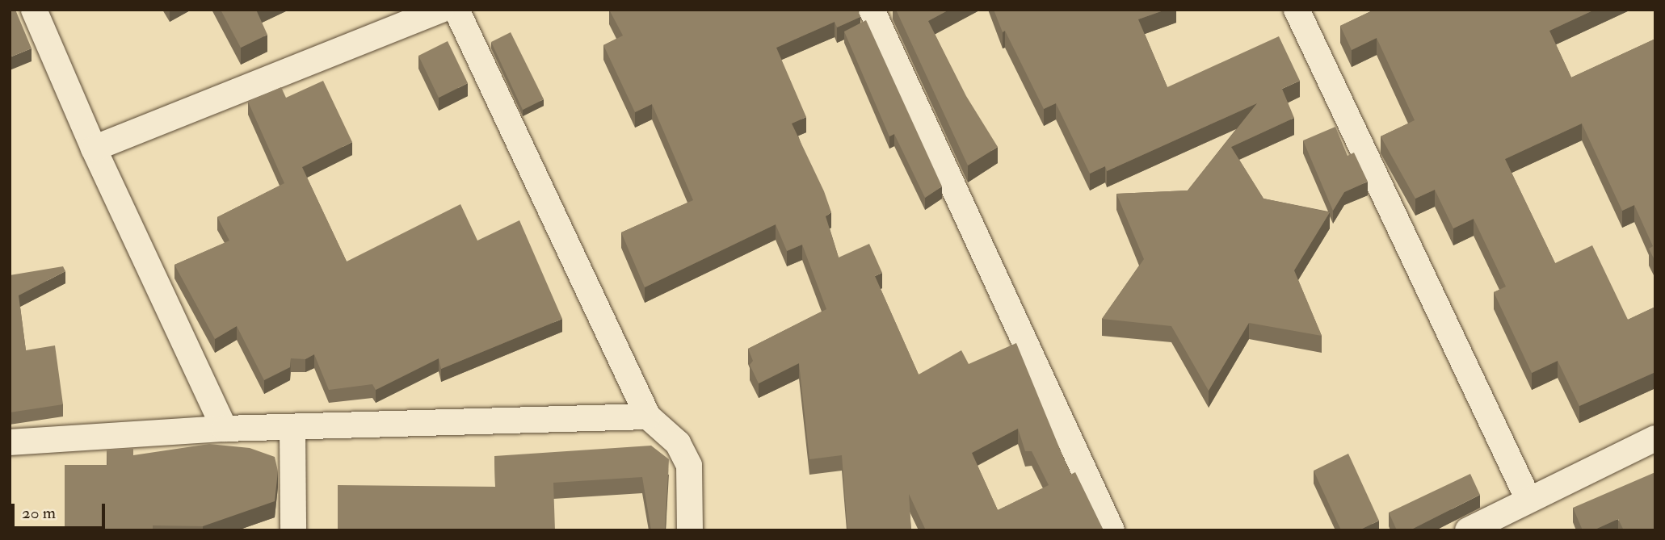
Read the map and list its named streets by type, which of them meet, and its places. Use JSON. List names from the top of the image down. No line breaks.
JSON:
{"scale_bar":"20 m"}
